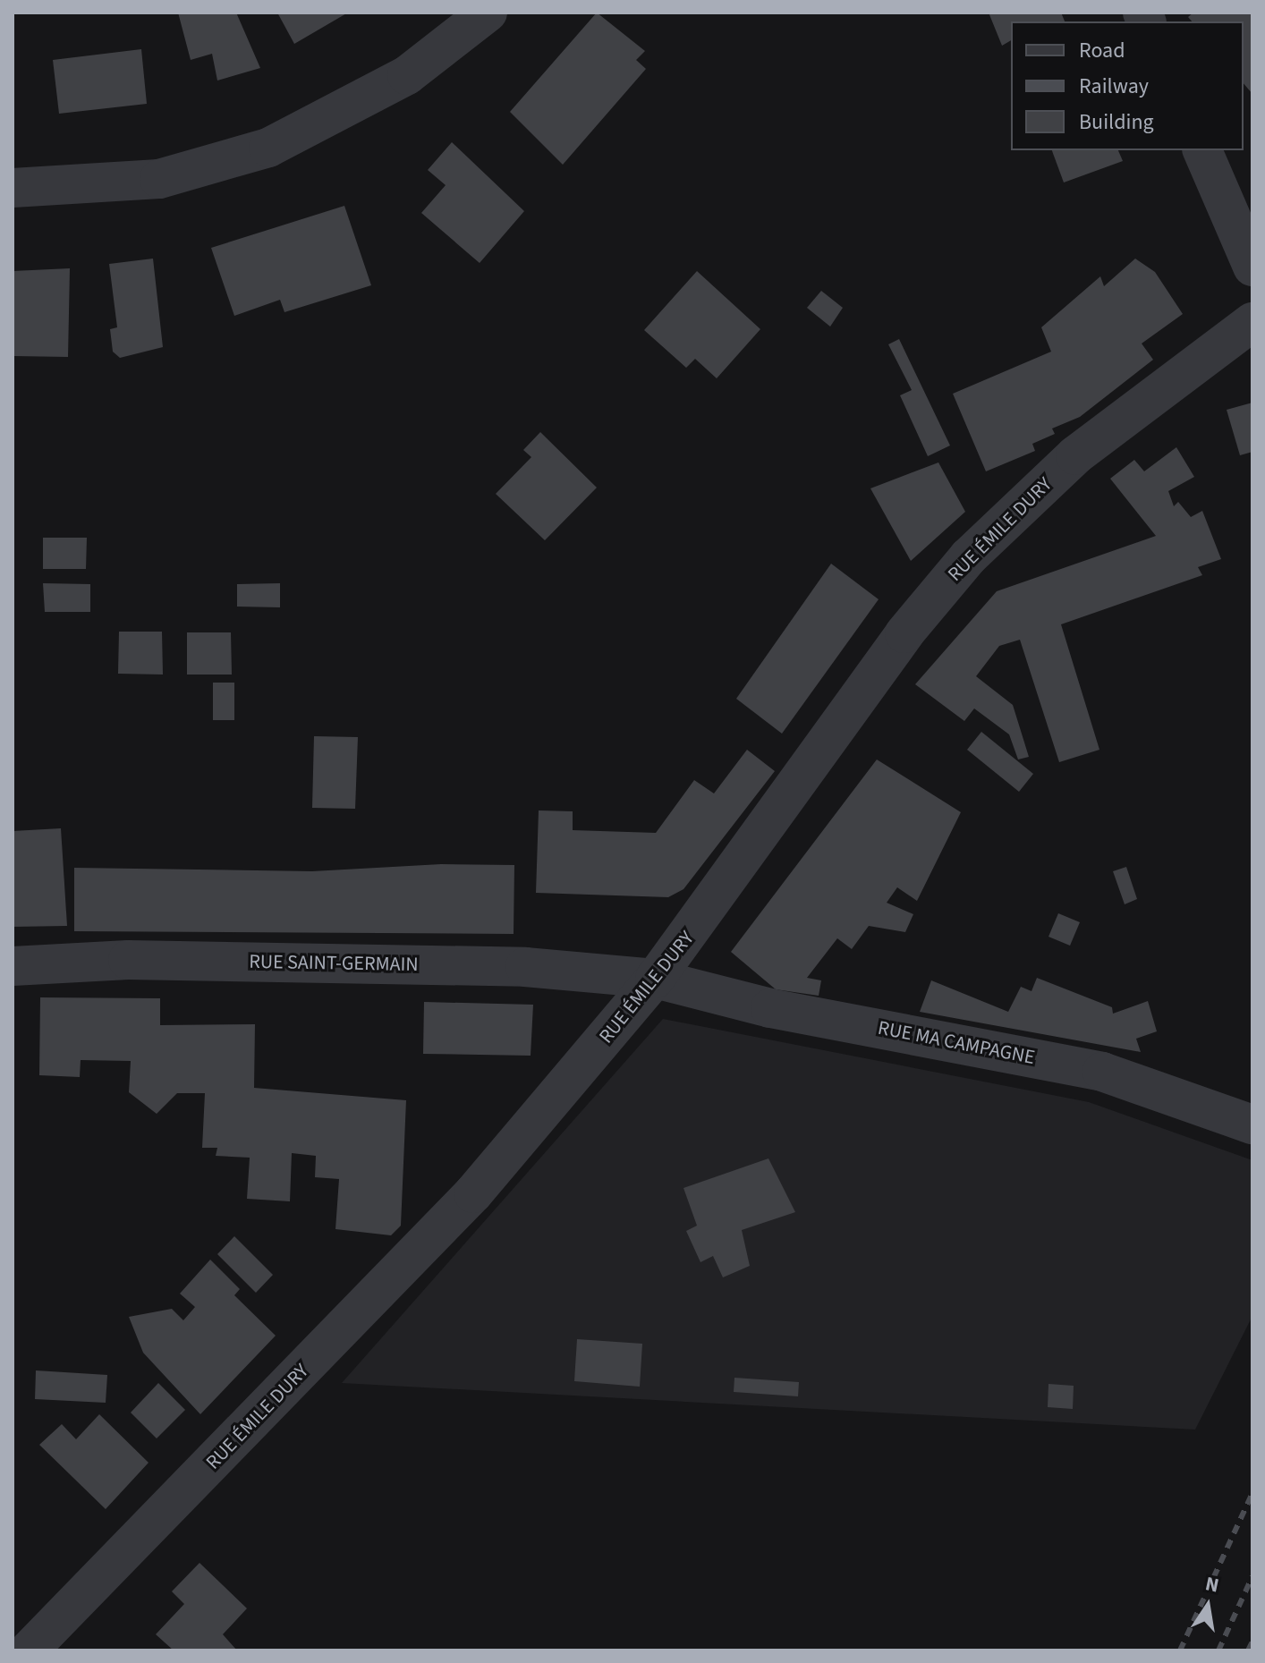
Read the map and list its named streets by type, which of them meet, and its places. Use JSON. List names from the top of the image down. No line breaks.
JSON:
{"streets":{"street":["RUE ÉMILE DURY","RUE SAINT-GERMAIN","RUE MA CAMPAGNE"]},"crossings":[["RUE ÉMILE DURY","RUE SAINT-GERMAIN"],["RUE ÉMILE DURY","RUE MA CAMPAGNE"],["RUE SAINT-GERMAIN","RUE MA CAMPAGNE"]],"legend":["Road","Railway","Building"],"north":"top"}
